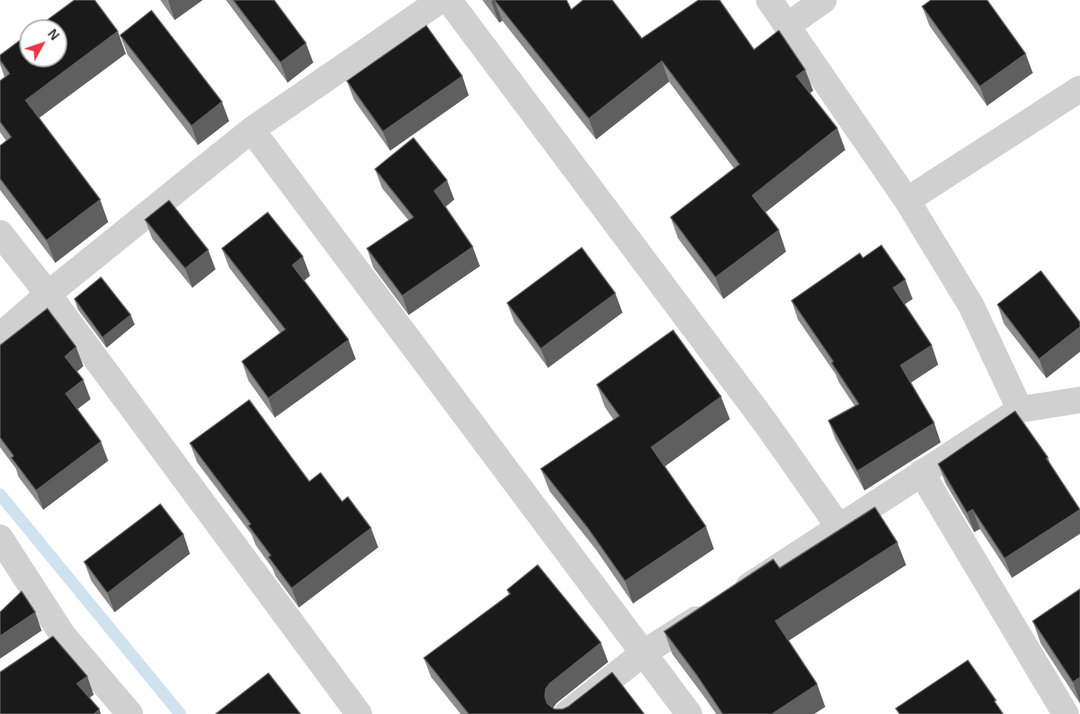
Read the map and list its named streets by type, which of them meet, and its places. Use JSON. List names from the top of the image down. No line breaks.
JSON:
{"north":"top right"}
